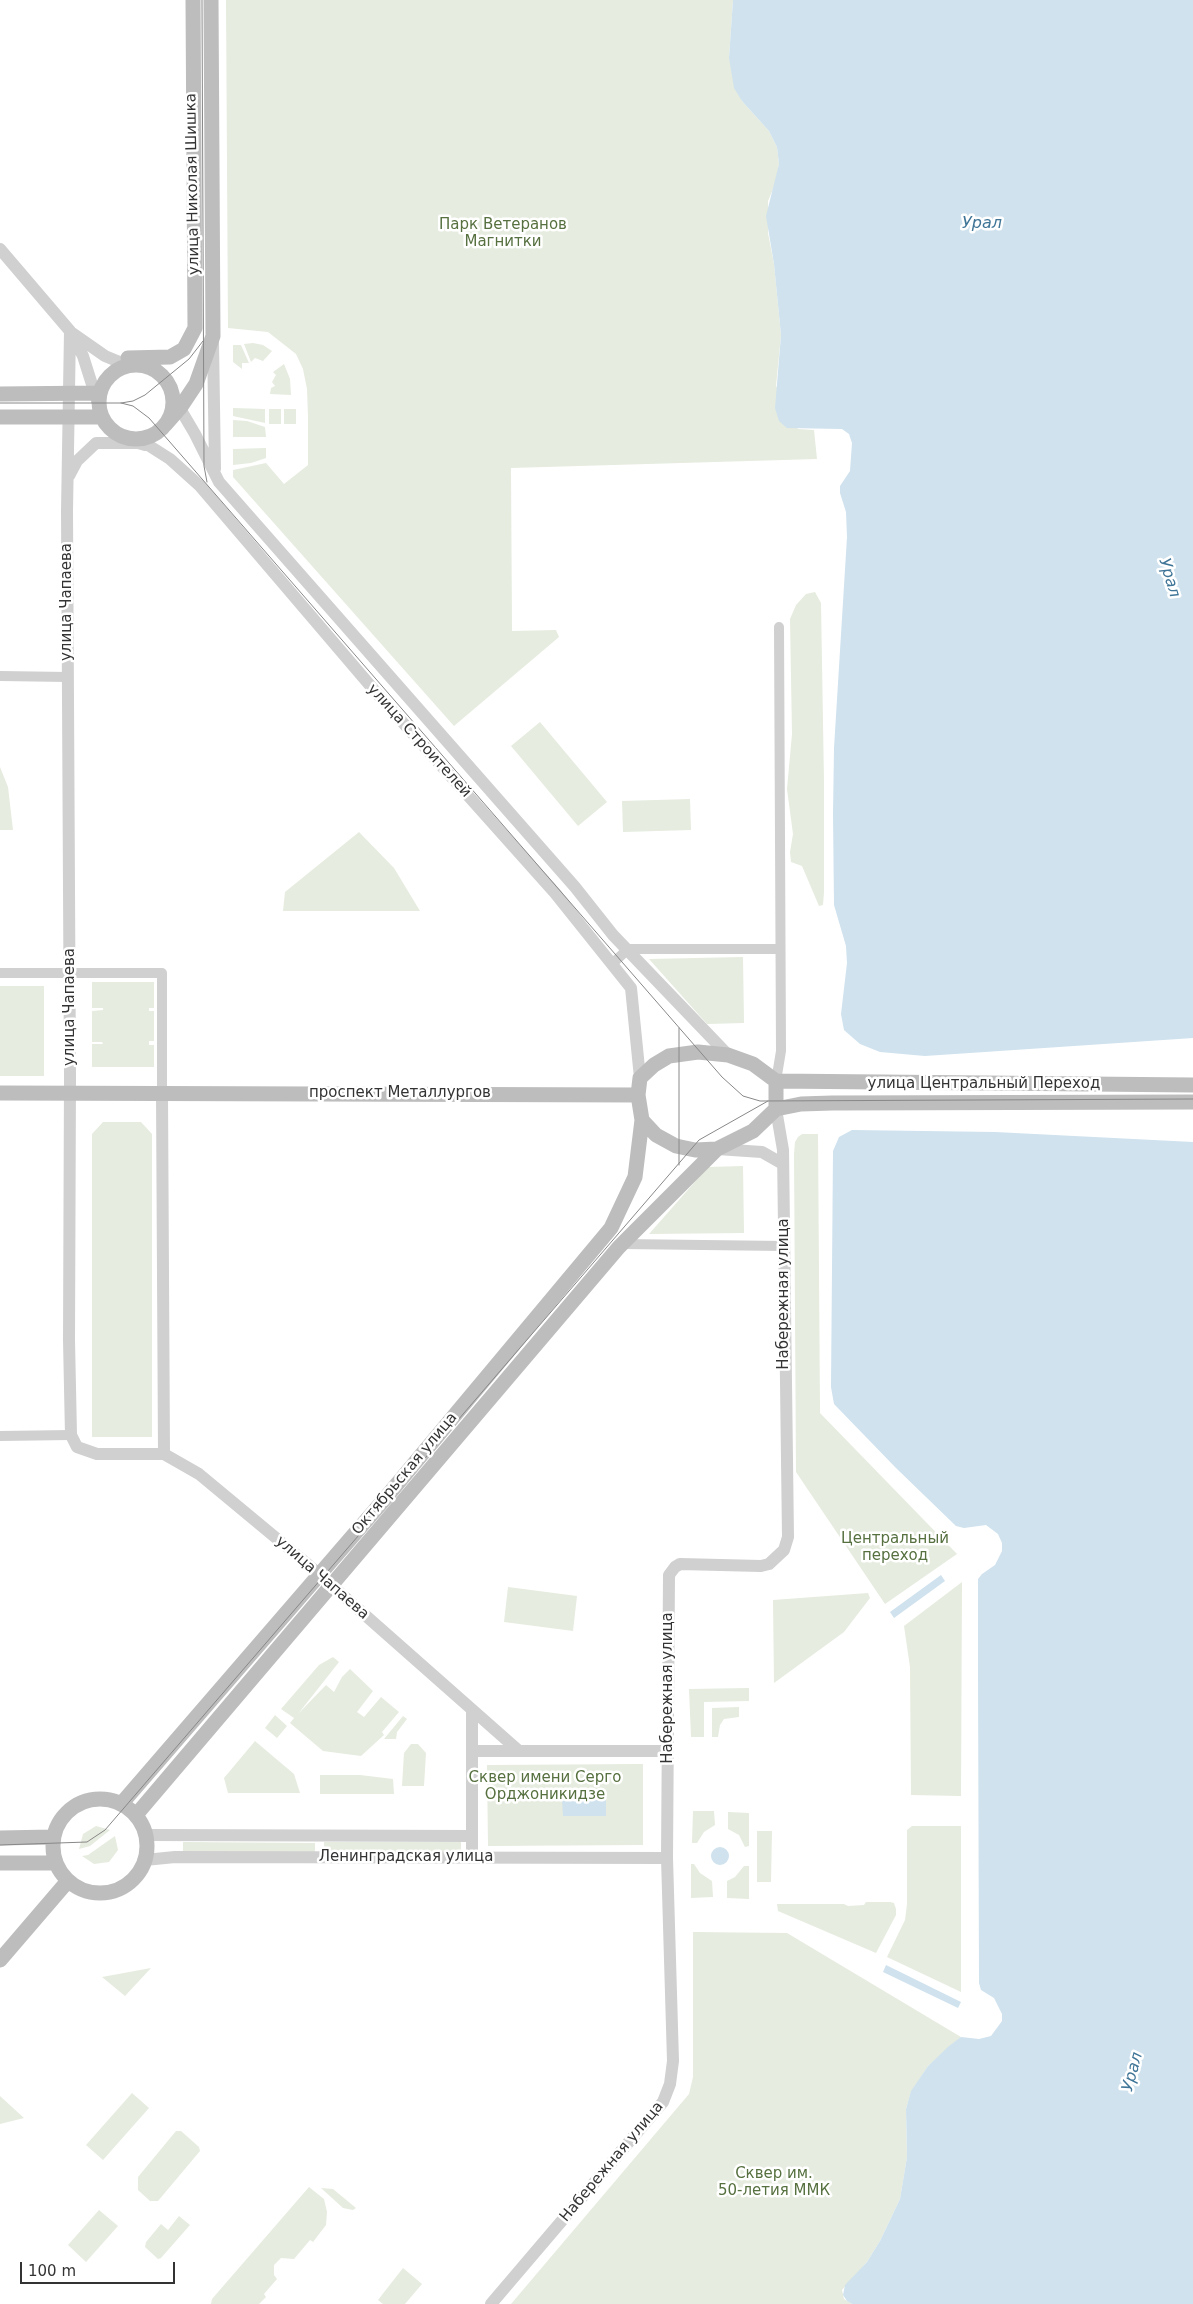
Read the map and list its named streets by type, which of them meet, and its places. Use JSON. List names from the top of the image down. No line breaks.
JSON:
{"streets":{"main road":["улица Николая Шишка","улица Центральный Переход","проспект Металлургов","Октябрьская улица"],"street":["улица Чапаева","улица Строителей","Набережная улица","Ленинградская улица"]},"crossings":[["улица Николая Шишка","улица Строителей"],["улица Чапаева","проспект Металлургов"],["улица Чапаева","Октябрьская улица"],["улица Строителей","улица Центральный Переход"],["улица Строителей","проспект Металлургов"],["улица Строителей","Набережная улица"],["улица Строителей","Октябрьская улица"],["улица Центральный Переход","проспект Металлургов"],["улица Центральный Переход","Набережная улица"],["улица Центральный Переход","Октябрьская улица"],["проспект Металлургов","Набережная улица"],["проспект Металлургов","Октябрьская улица"],["Набережная улица","Октябрьская улица"],["Набережная улица","Ленинградская улица"],["Октябрьская улица","Ленинградская улица"]],"water":["Урал"],"parks":["Парк Ветеранов Магнитки","Центральный переход","Сквер имени Серго Орджоникидзе","Сквер им. 50-летия ММК"],"scale_bar":"100 m"}
